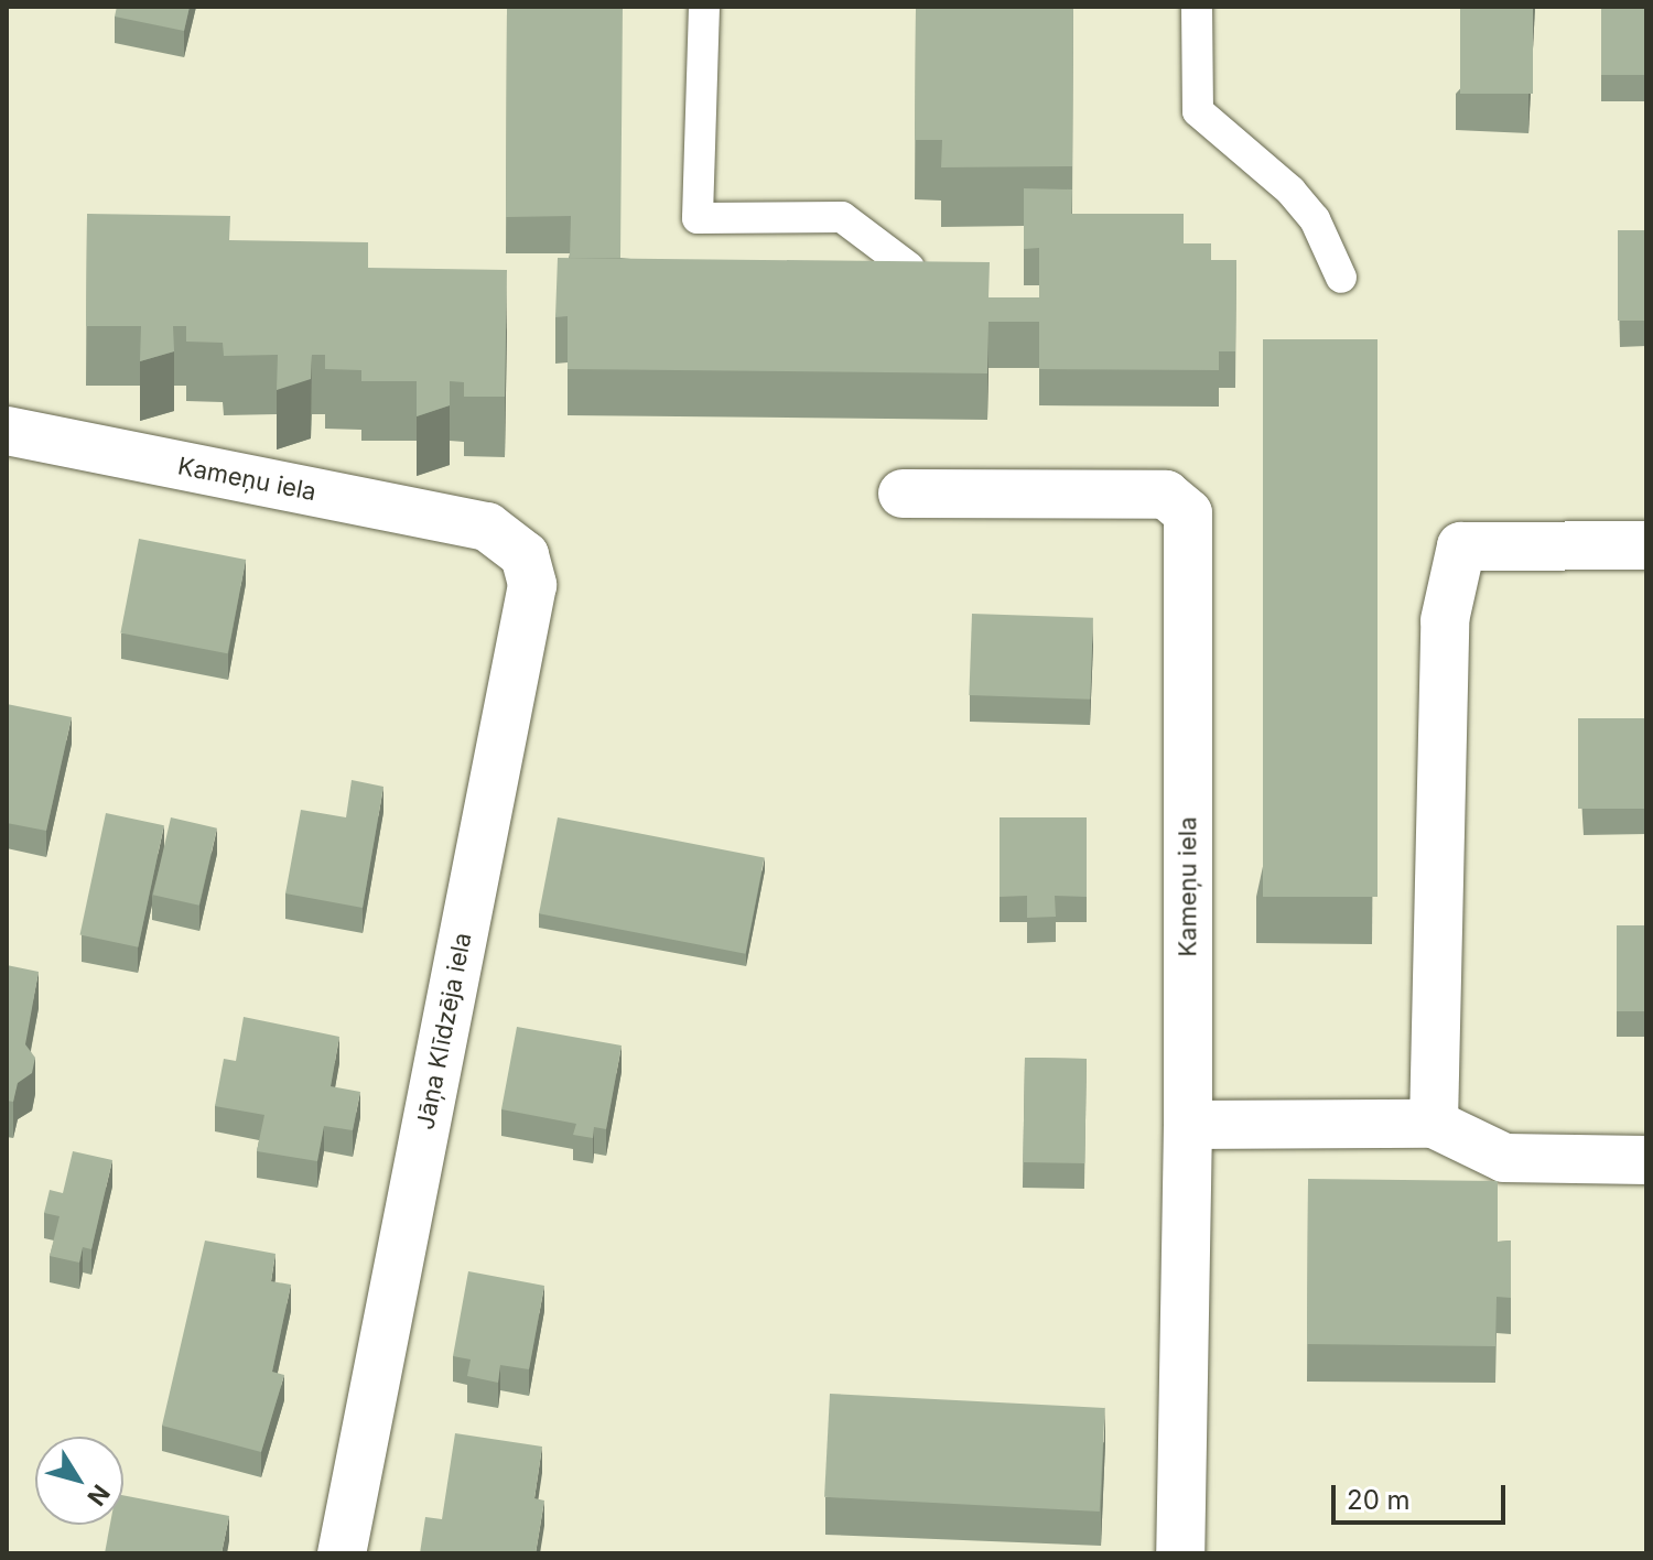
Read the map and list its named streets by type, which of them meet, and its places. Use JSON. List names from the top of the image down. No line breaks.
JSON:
{"streets":{"street":["Kameņu iela","Jāņa Klīdzēja iela"]},"crossings":[["Kameņu iela","Jāņa Klīdzēja iela"]],"scale_bar":"20 m","north":"bottom right"}
